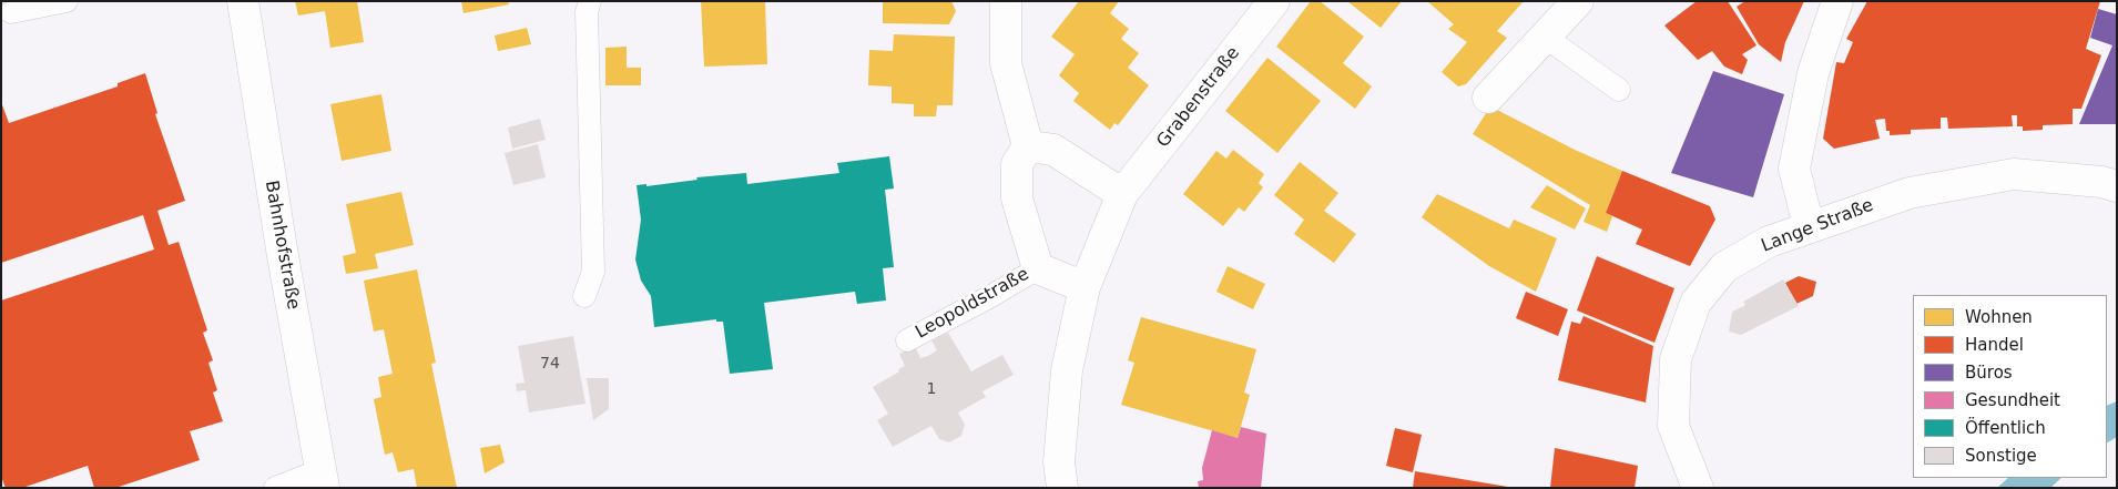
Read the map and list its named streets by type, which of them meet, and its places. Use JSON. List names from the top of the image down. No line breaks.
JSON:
{"streets":{"street":["Grabenstraße","Lange Straße","Bahnhofstraße"],"lane":["Leopoldstraße"]},"house_numbers":["74","1"],"legend":["Wohnen","Handel","Büros","Gesundheit","Öffentlich","Sonstige"]}
